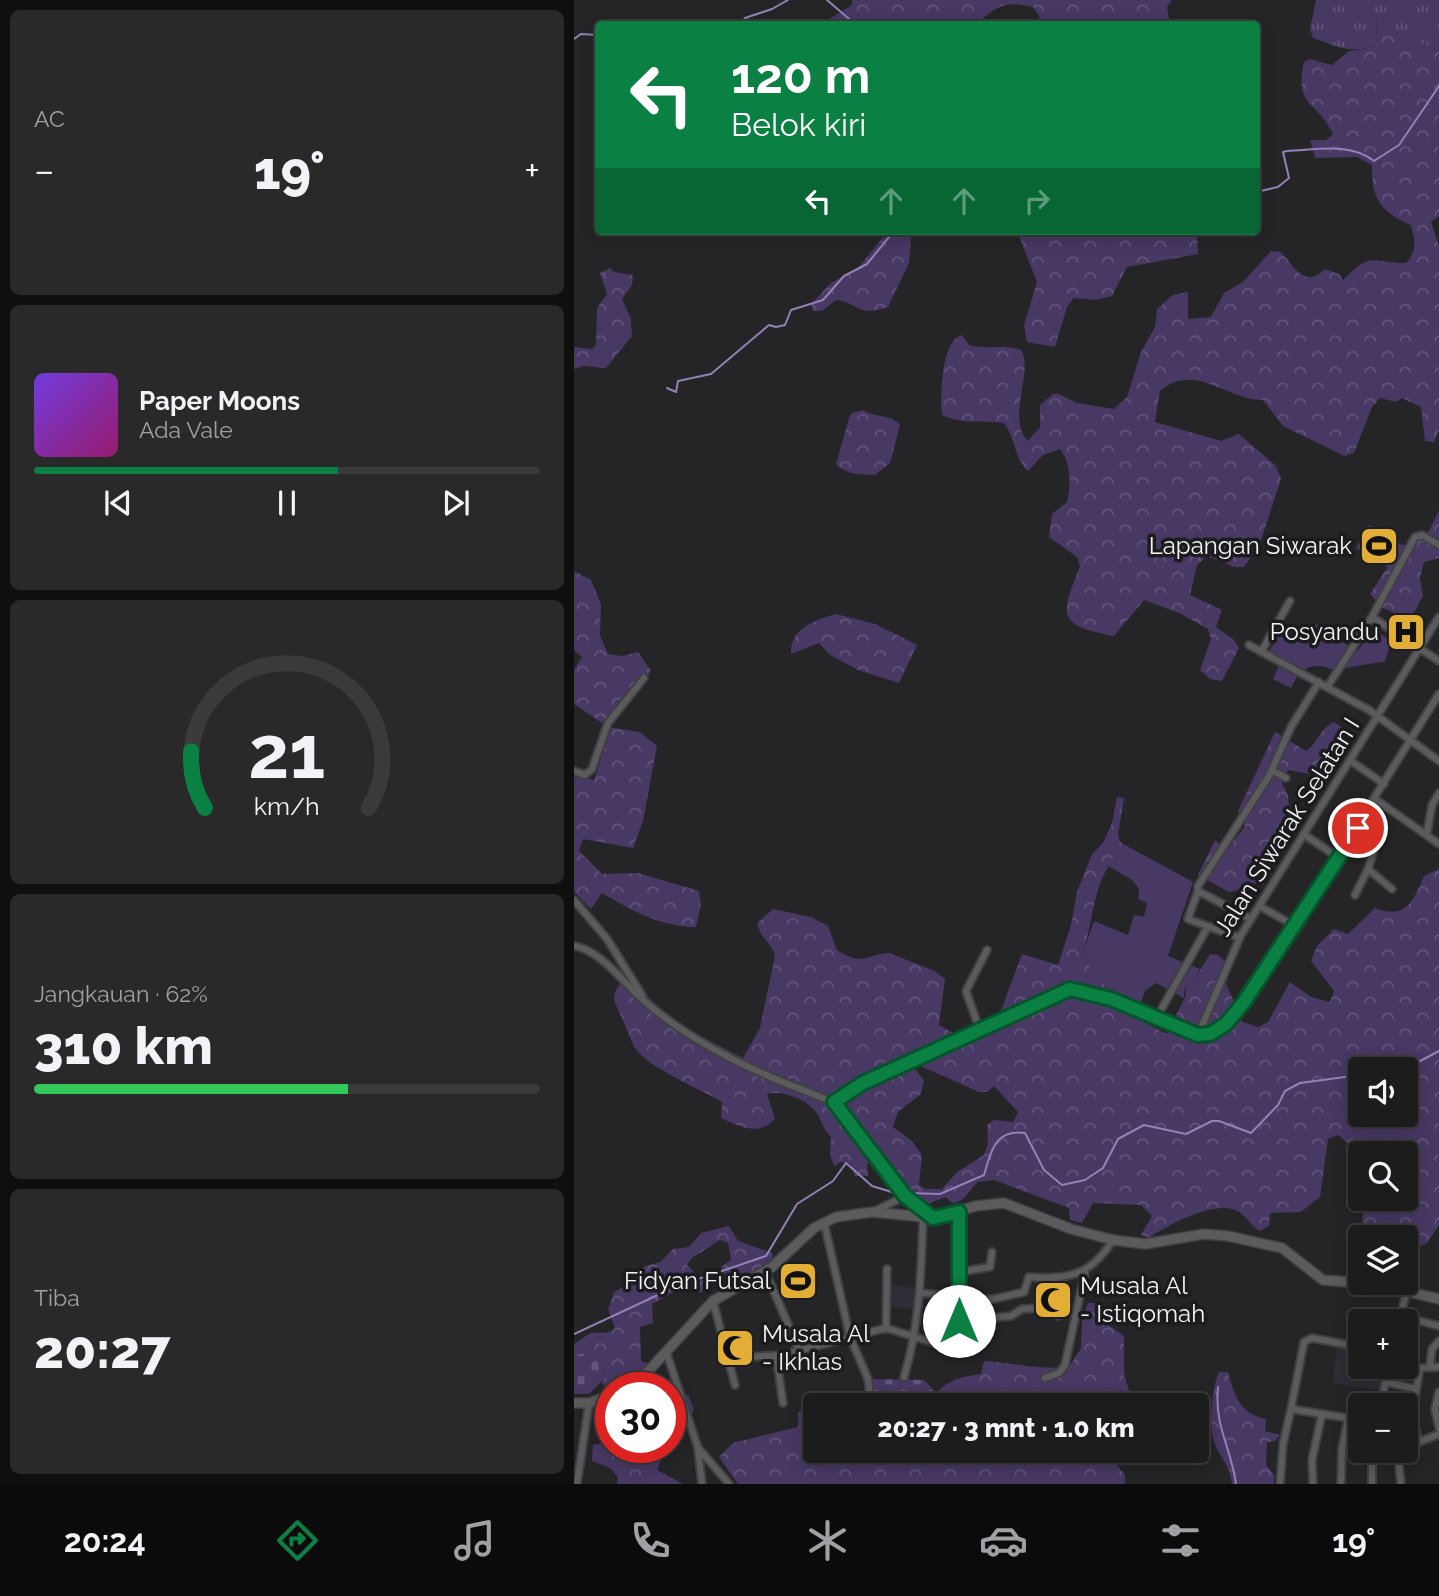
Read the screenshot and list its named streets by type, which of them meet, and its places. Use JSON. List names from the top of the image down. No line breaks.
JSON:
{"streets":{"street":["Jalan Siwarak Selatan I"]},"places":{"sports":["Lapangan Siwarak","Fidyan Futsal"],"hospital":["Posyandu"],"mosque":["Musala Al - Istiqomah","Musala Al - Ikhlas"]},"page":{"tile":["AC",["Jangkauan · 62%","310 km"],["Tiba","20:27"]],"turn":["120 m","Belok kiri"],"heat":["−","19°","+"],"song":["Paper Moons","Ada Vale"],"map_buttons":["+","−"],"limit":"30","trip":"20:27 · 3 mnt · 1.0 km","tabs":["20:24","19°"],"gauge":["21","km/h"]}}
